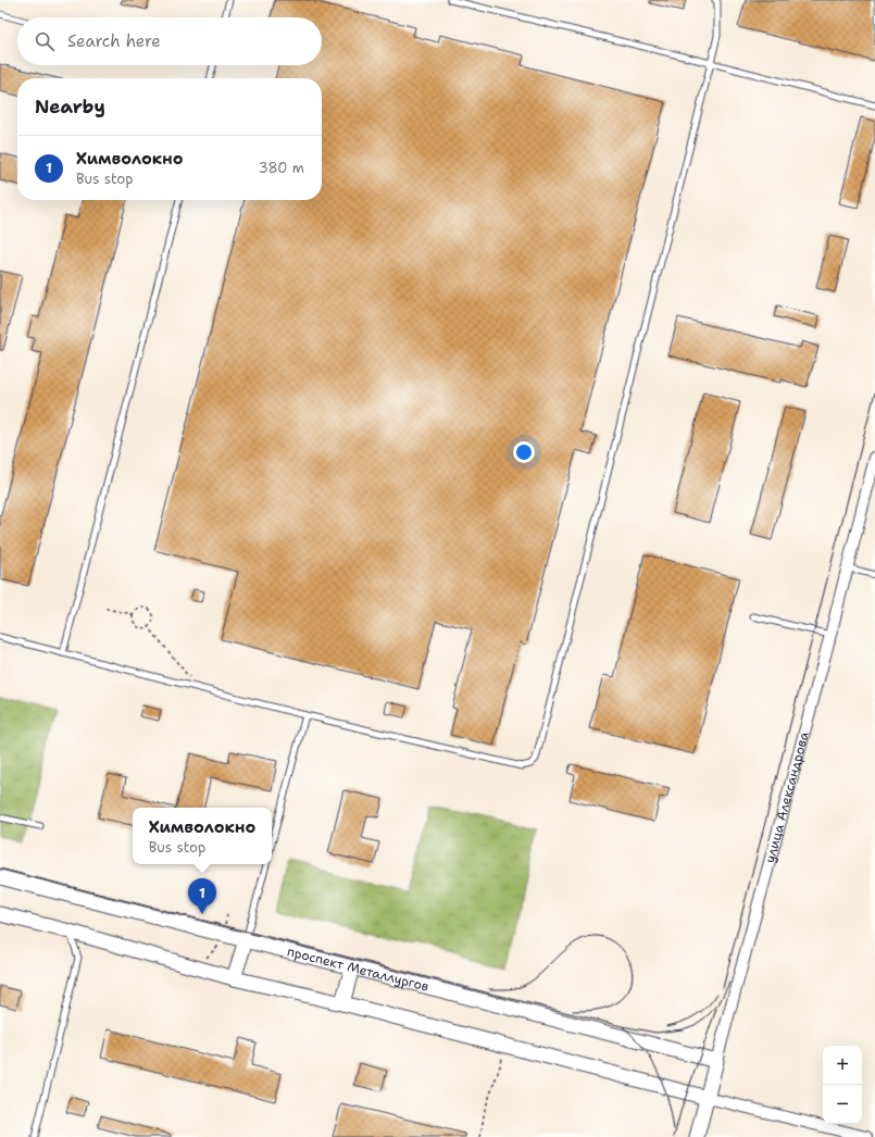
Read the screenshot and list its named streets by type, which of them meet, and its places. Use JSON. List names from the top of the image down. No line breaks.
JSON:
{"streets":{"street":["улица Александрова","проспект Металлургов"]},"crossings":[["улица Александрова","проспект Металлургов"]],"page":{"search":"Search here","heading":"Nearby","list":[{"mark":"1","name":"Химволокно","note":"Bus stop","value":"380 m"}],"popup":["Химволокно","Bus stop"],"pins":"1","map_buttons":["+","−"]}}
